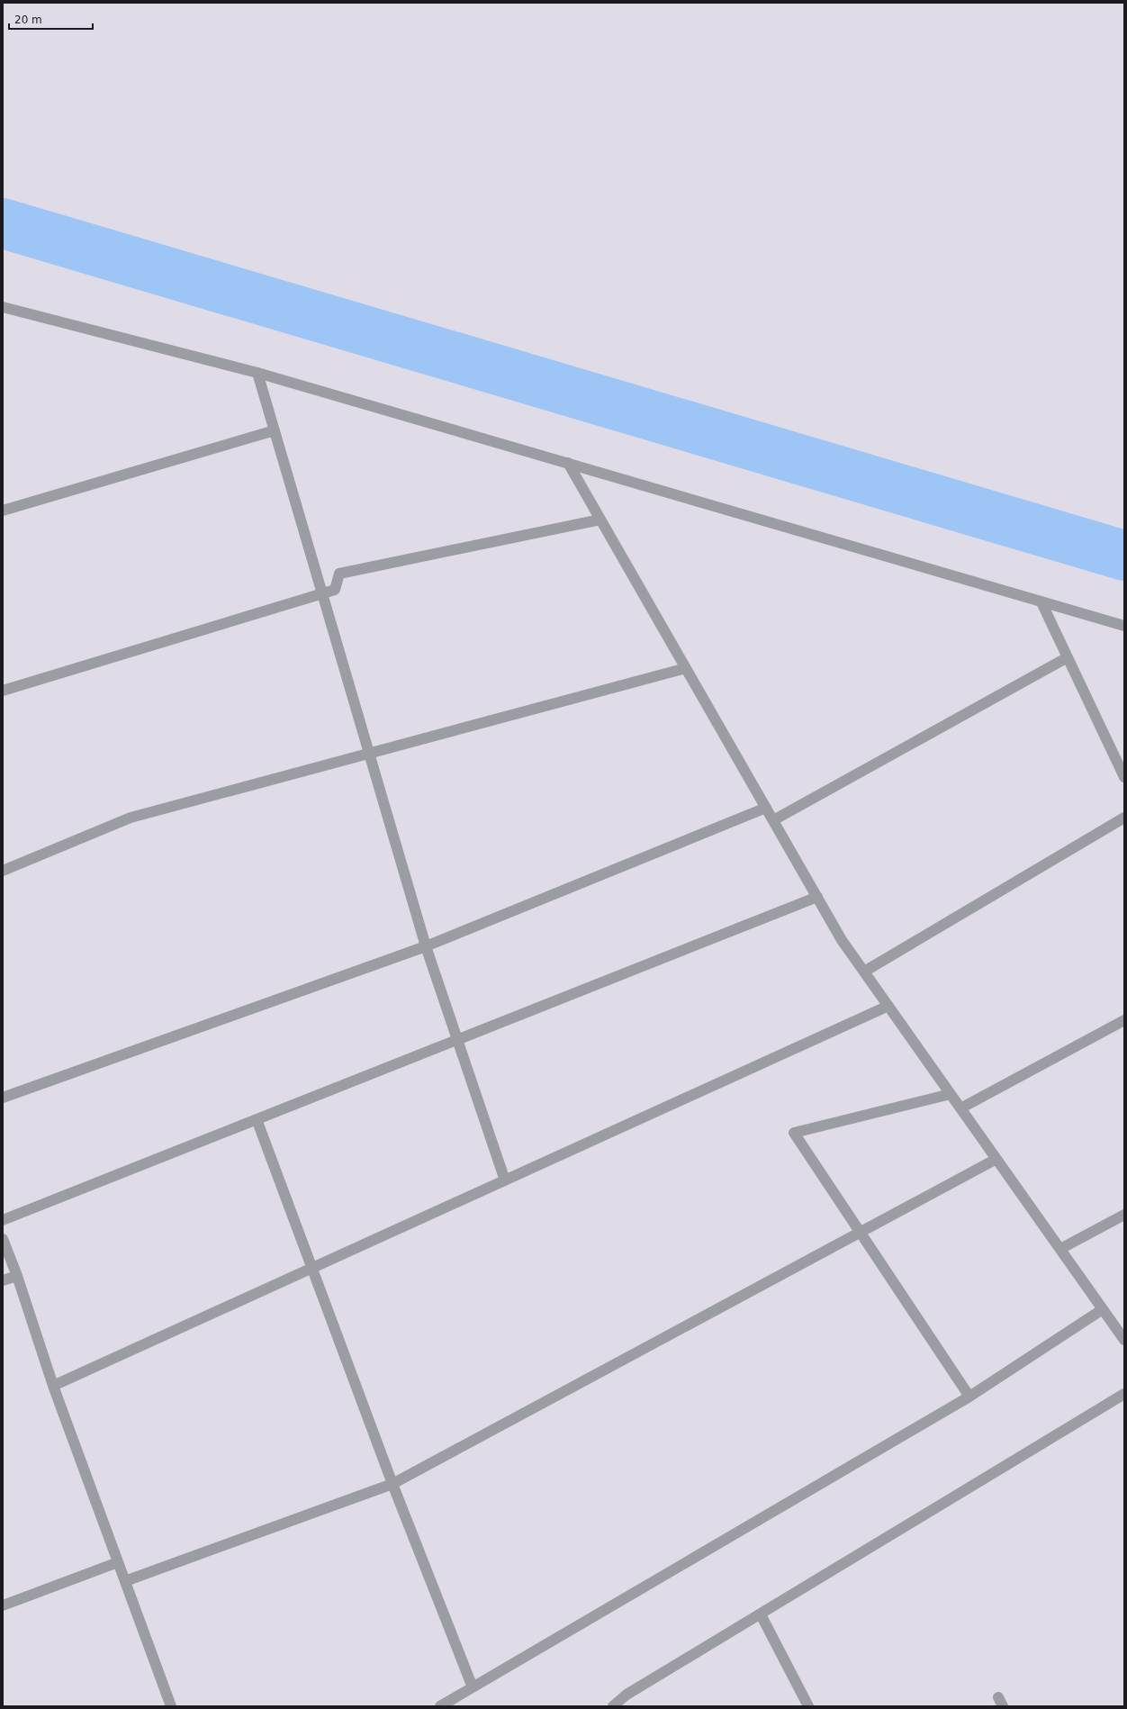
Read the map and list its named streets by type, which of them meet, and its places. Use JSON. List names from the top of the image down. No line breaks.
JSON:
{"scale_bar":"20 m"}
